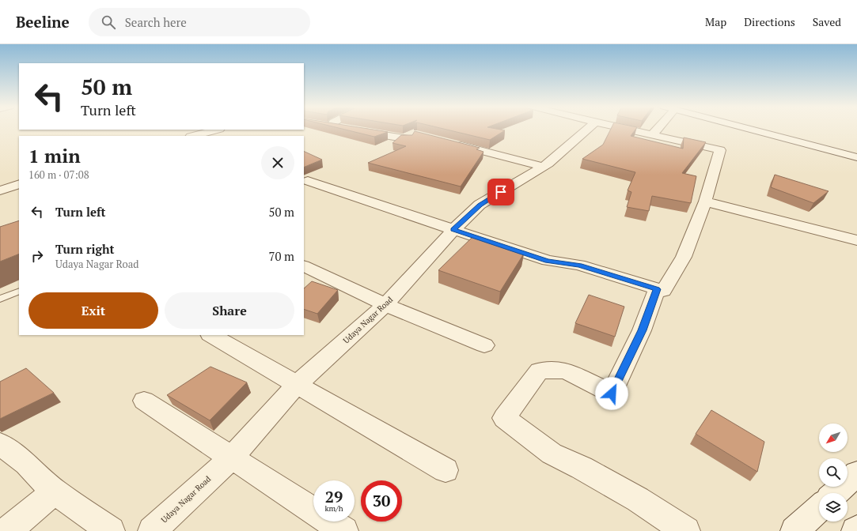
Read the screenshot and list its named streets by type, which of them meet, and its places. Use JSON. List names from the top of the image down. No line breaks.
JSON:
{"streets":{"street":["Udaya Nagar Road"]},"north":"bottom left","page":{"header":"Beeline","search":"Search here","nav":["Map","Directions","Saved"],"turn":["50 m","Turn left"],"heading":["1 min","160 m · 07:08"],"list":[{"name":"Turn left","value":"50 m"},{"name":"Turn right","note":"Udaya Nagar Road","value":"70 m"}],"buttons":["Exit","Share"],"speed":"29 km/h","limit":"30"}}
